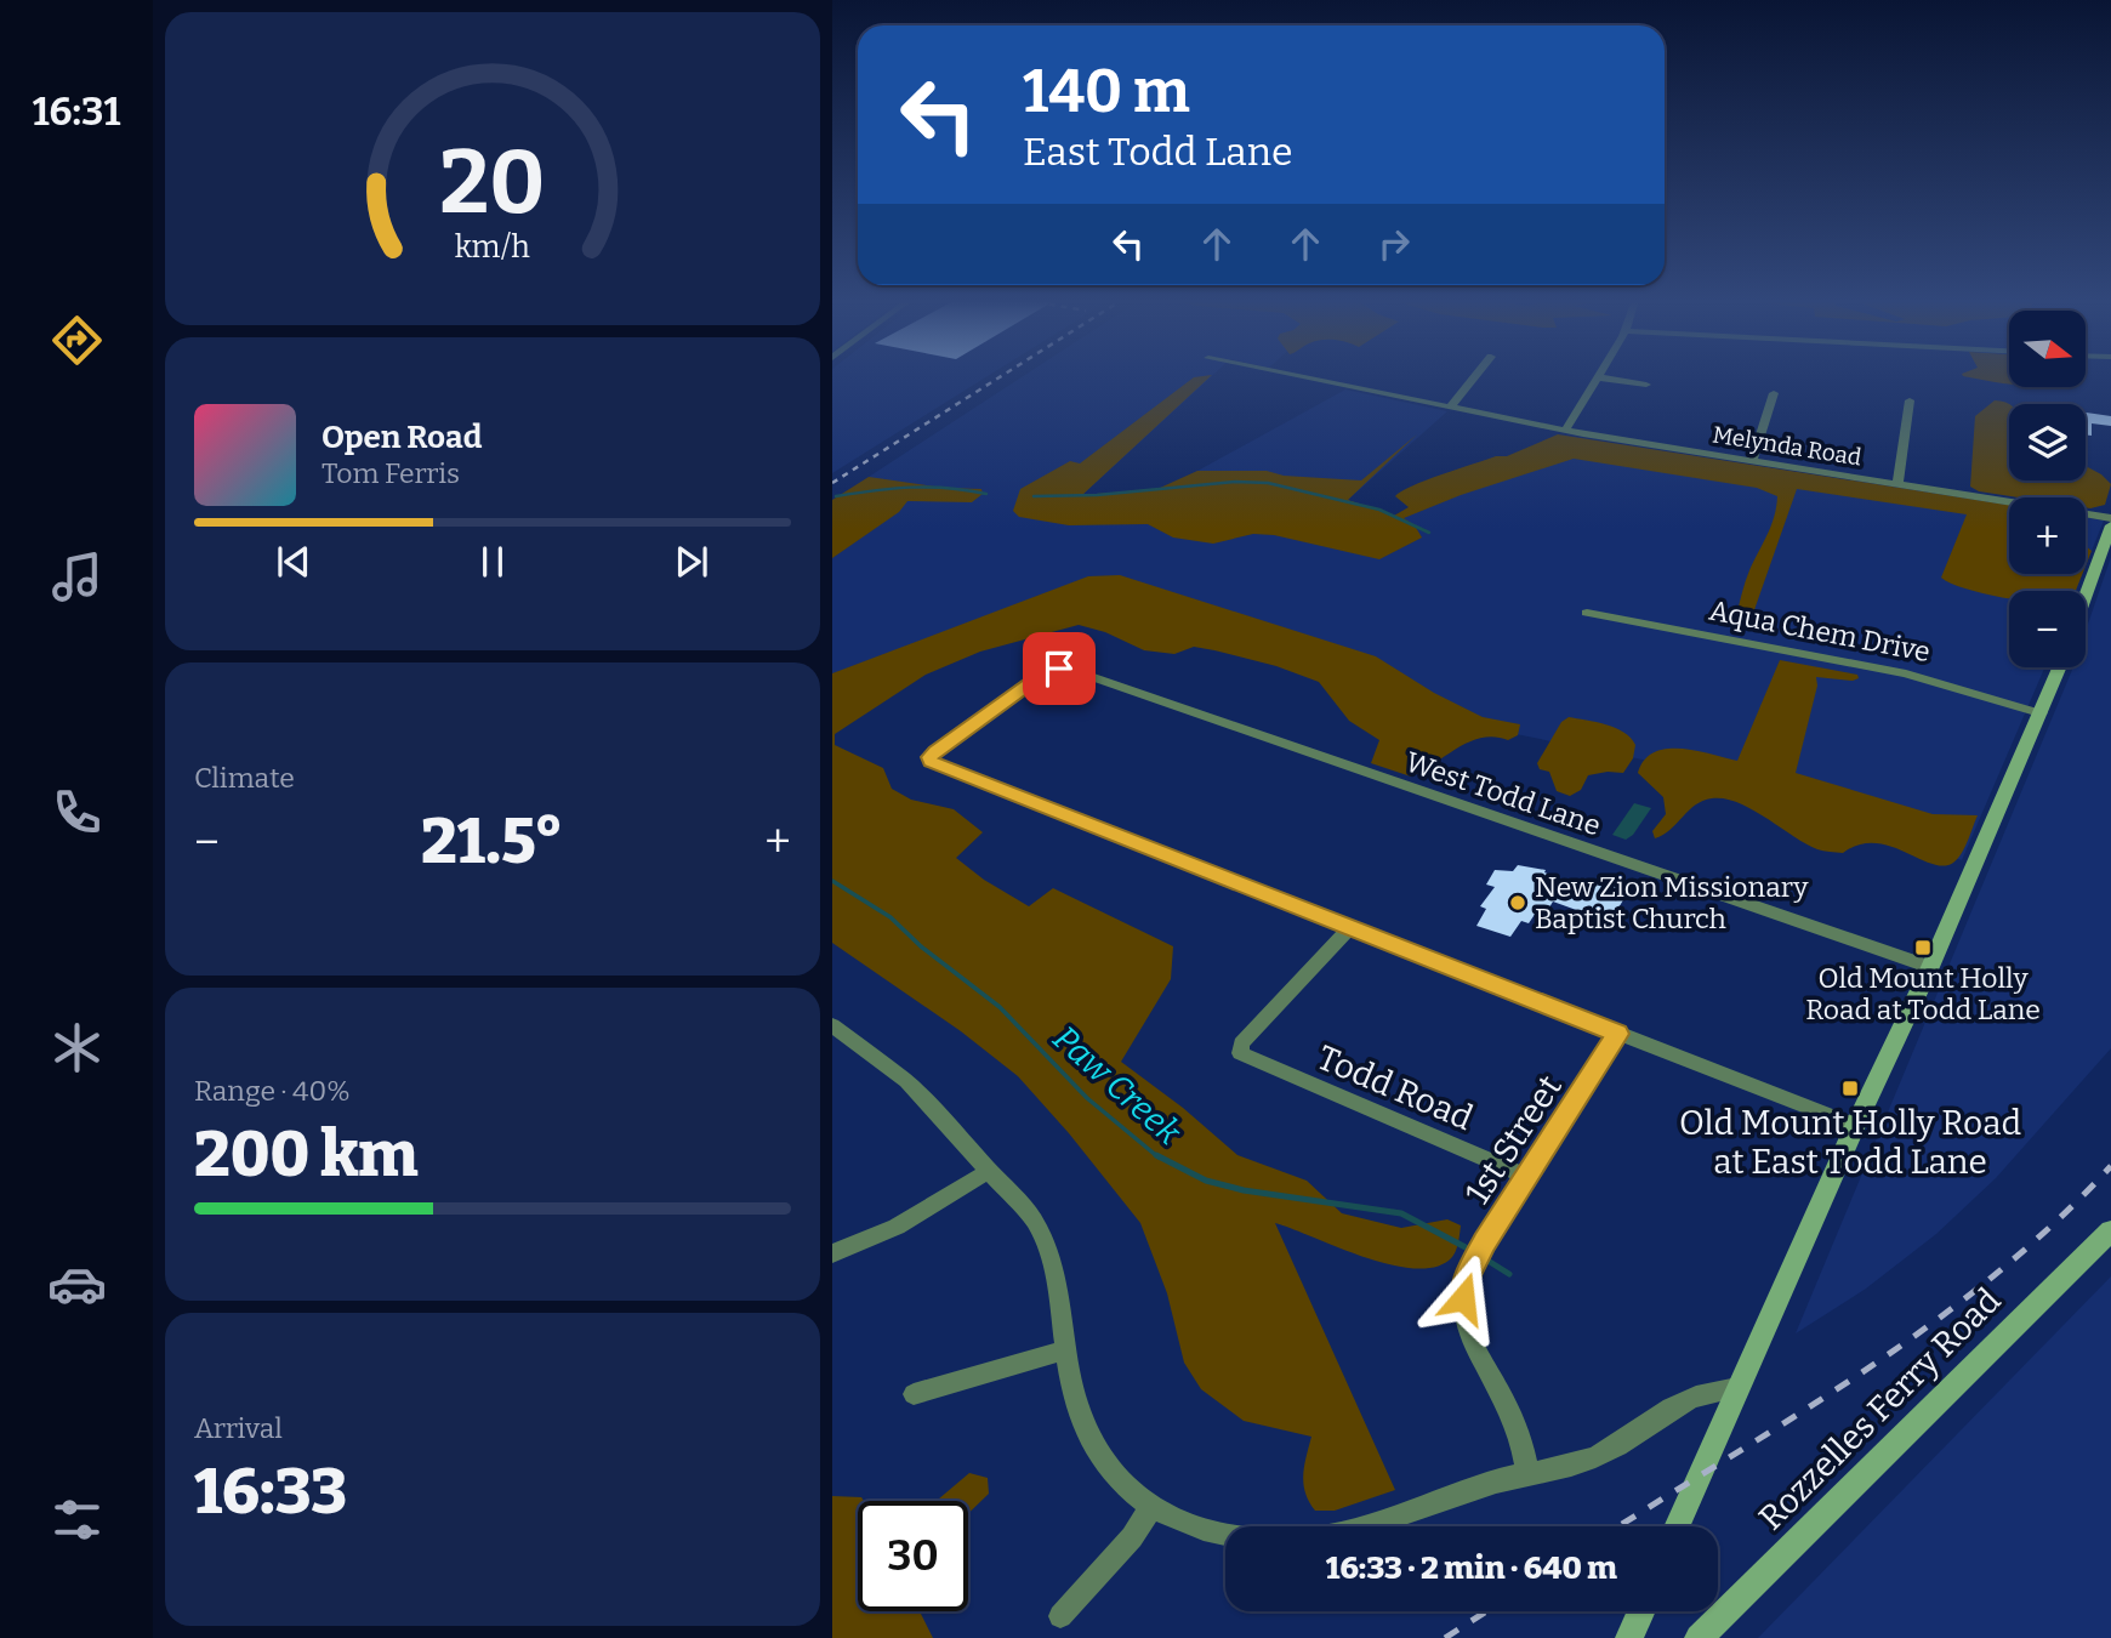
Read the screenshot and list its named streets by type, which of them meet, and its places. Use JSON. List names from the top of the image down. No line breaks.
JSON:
{"streets":{"street":["Melynda Road","Aqua Chem Drive","West Todd Lane","Todd Road","1st Street","Rozzelles Ferry Road"]},"crossings":[["West Todd Lane","Todd Road"],["Todd Road","1st Street"]],"water":["Paw Creek"],"places":{"other":["New Zion Missionary Baptist Church"],"transit":["Old Mount Holly Road at Todd Lane","Old Mount Holly Road at East Todd Lane"]},"north":"right","page":{"tabs":"16:31","turn":["140 m","East Todd Lane"],"map_buttons":["+","−"],"song":["Open Road","Tom Ferris"],"tile":["Climate",["Range · 40%","200 km"],["Arrival","16:33"]],"heat":["−","21.5°","+"],"limit":"30","trip":"16:33 · 2 min · 640 m","gauge":["20","km/h"]}}
